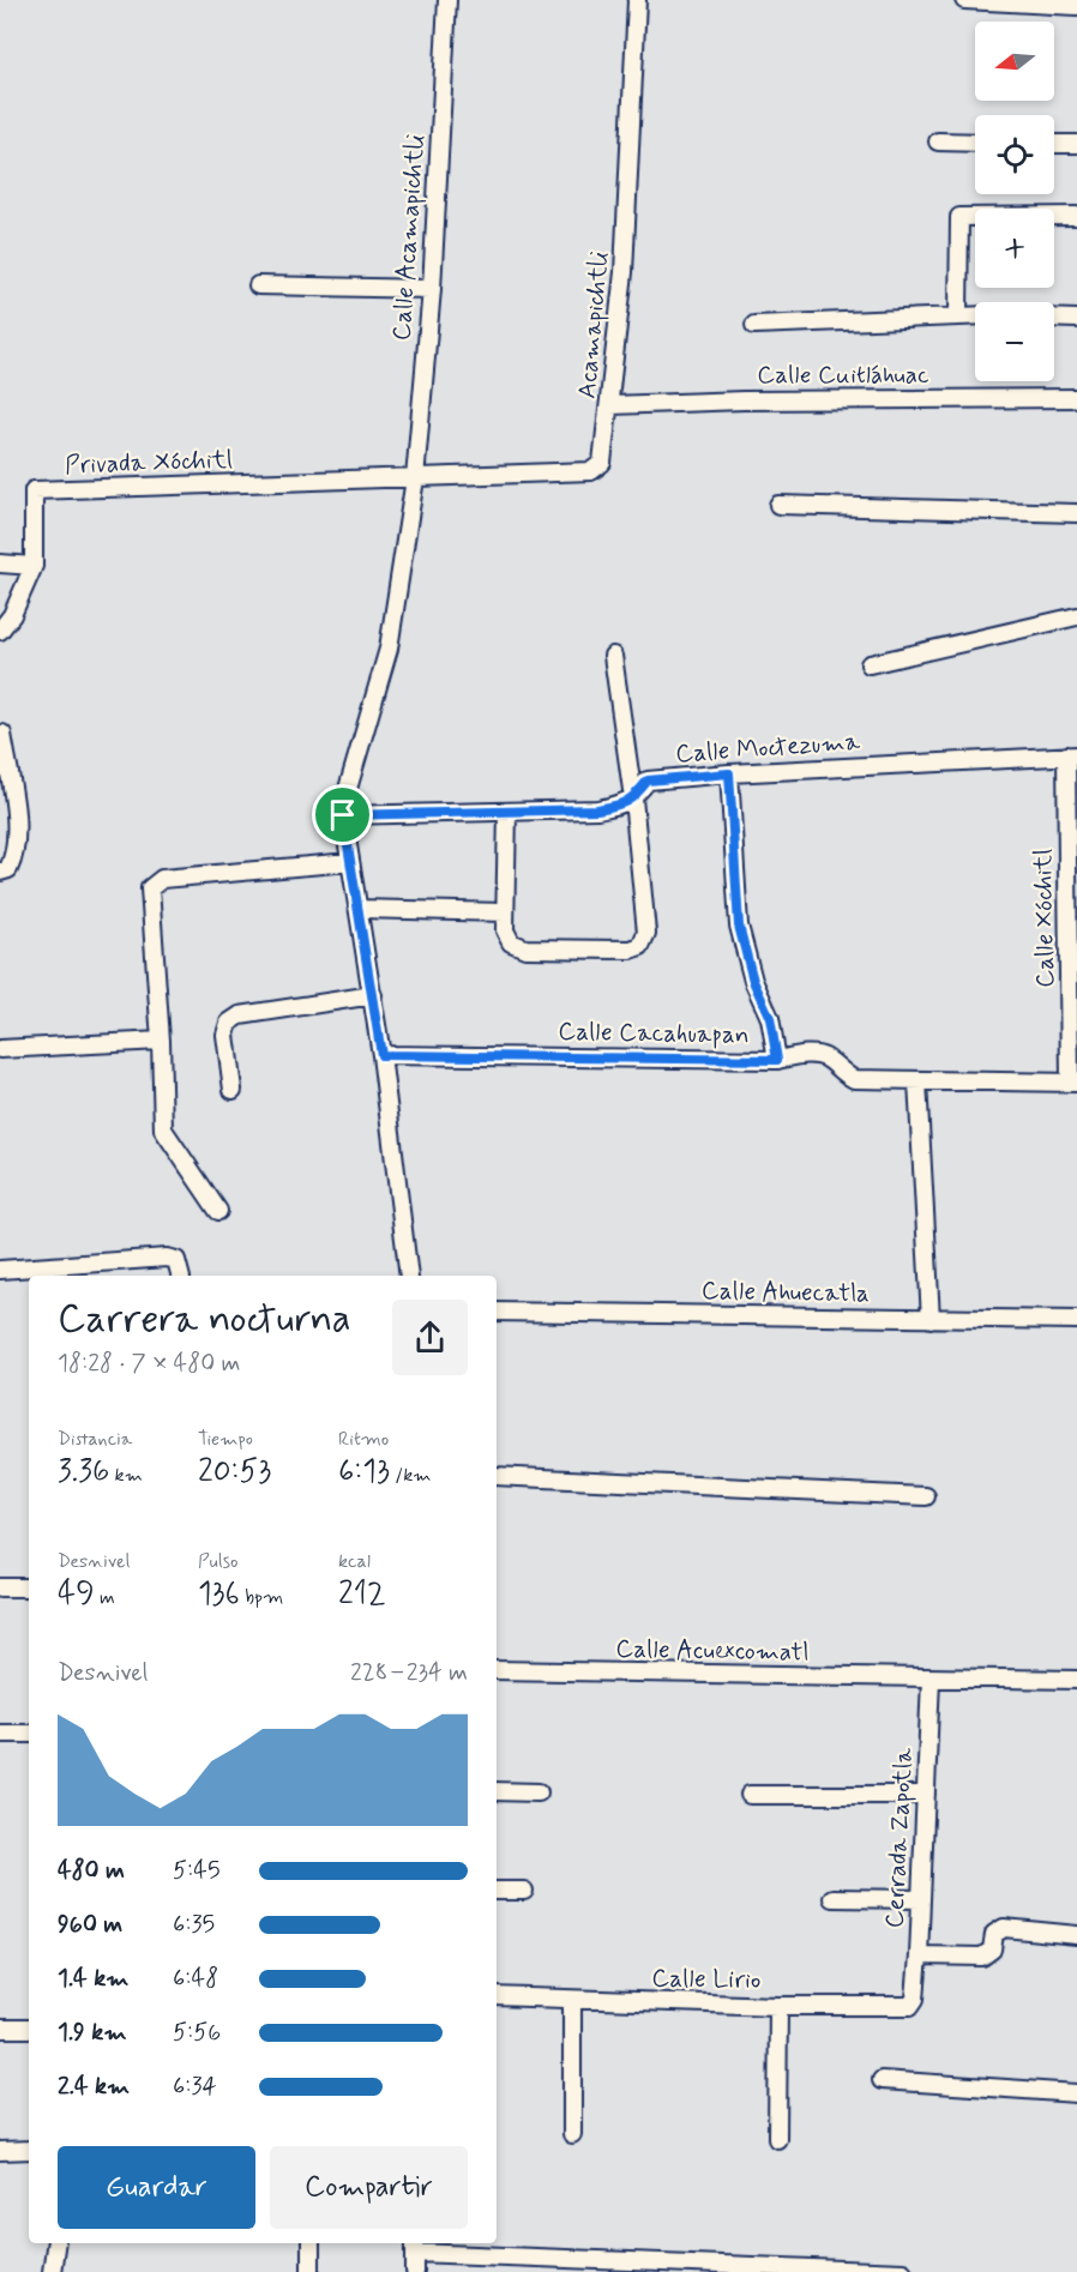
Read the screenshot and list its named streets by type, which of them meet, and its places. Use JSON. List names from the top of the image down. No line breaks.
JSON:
{"streets":{"street":["Calle Acamapichtli","Acamapichtli","Calle Cuitláhuac","Privada Xóchitl","Calle Moctezuma","Calle Xóchitl","Calle Cacahuapan","Calle Ahuecatla","Calle Acuexcomatl","Cerrada Zapotla","Calle Lirio"]},"crossings":[["Calle Acamapichtli","Acamapichtli"],["Calle Acamapichtli","Privada Xóchitl"],["Calle Acamapichtli","Calle Moctezuma"],["Calle Acamapichtli","Calle Cacahuapan"],["Acamapichtli","Calle Cuitláhuac"],["Acamapichtli","Privada Xóchitl"],["Calle Moctezuma","Calle Xóchitl"],["Calle Acuexcomatl","Cerrada Zapotla"],["Cerrada Zapotla","Calle Lirio"]],"north":"left","page":{"map_buttons":["+","−"],"heading":["Carrera nocturna","18:28 · 7 × 480 m"],"stats":[["Distancia","3.36 km"],["Tiempo","20:53"],["Ritmo","6:13 /km"],["Desnivel","49 m"],["Pulso","136 bpm"],["kcal","212"]],"chart":["Desnivel","228–234 m"],"list":[{"name":"480 m","note":"5:45"},{"name":"960 m","note":"6:35"},{"name":"1.4 km","note":"6:48"},{"name":"1.9 km","note":"5:56"},{"name":"2.4 km","note":"6:34"}],"buttons":["Guardar","Compartir"]}}
